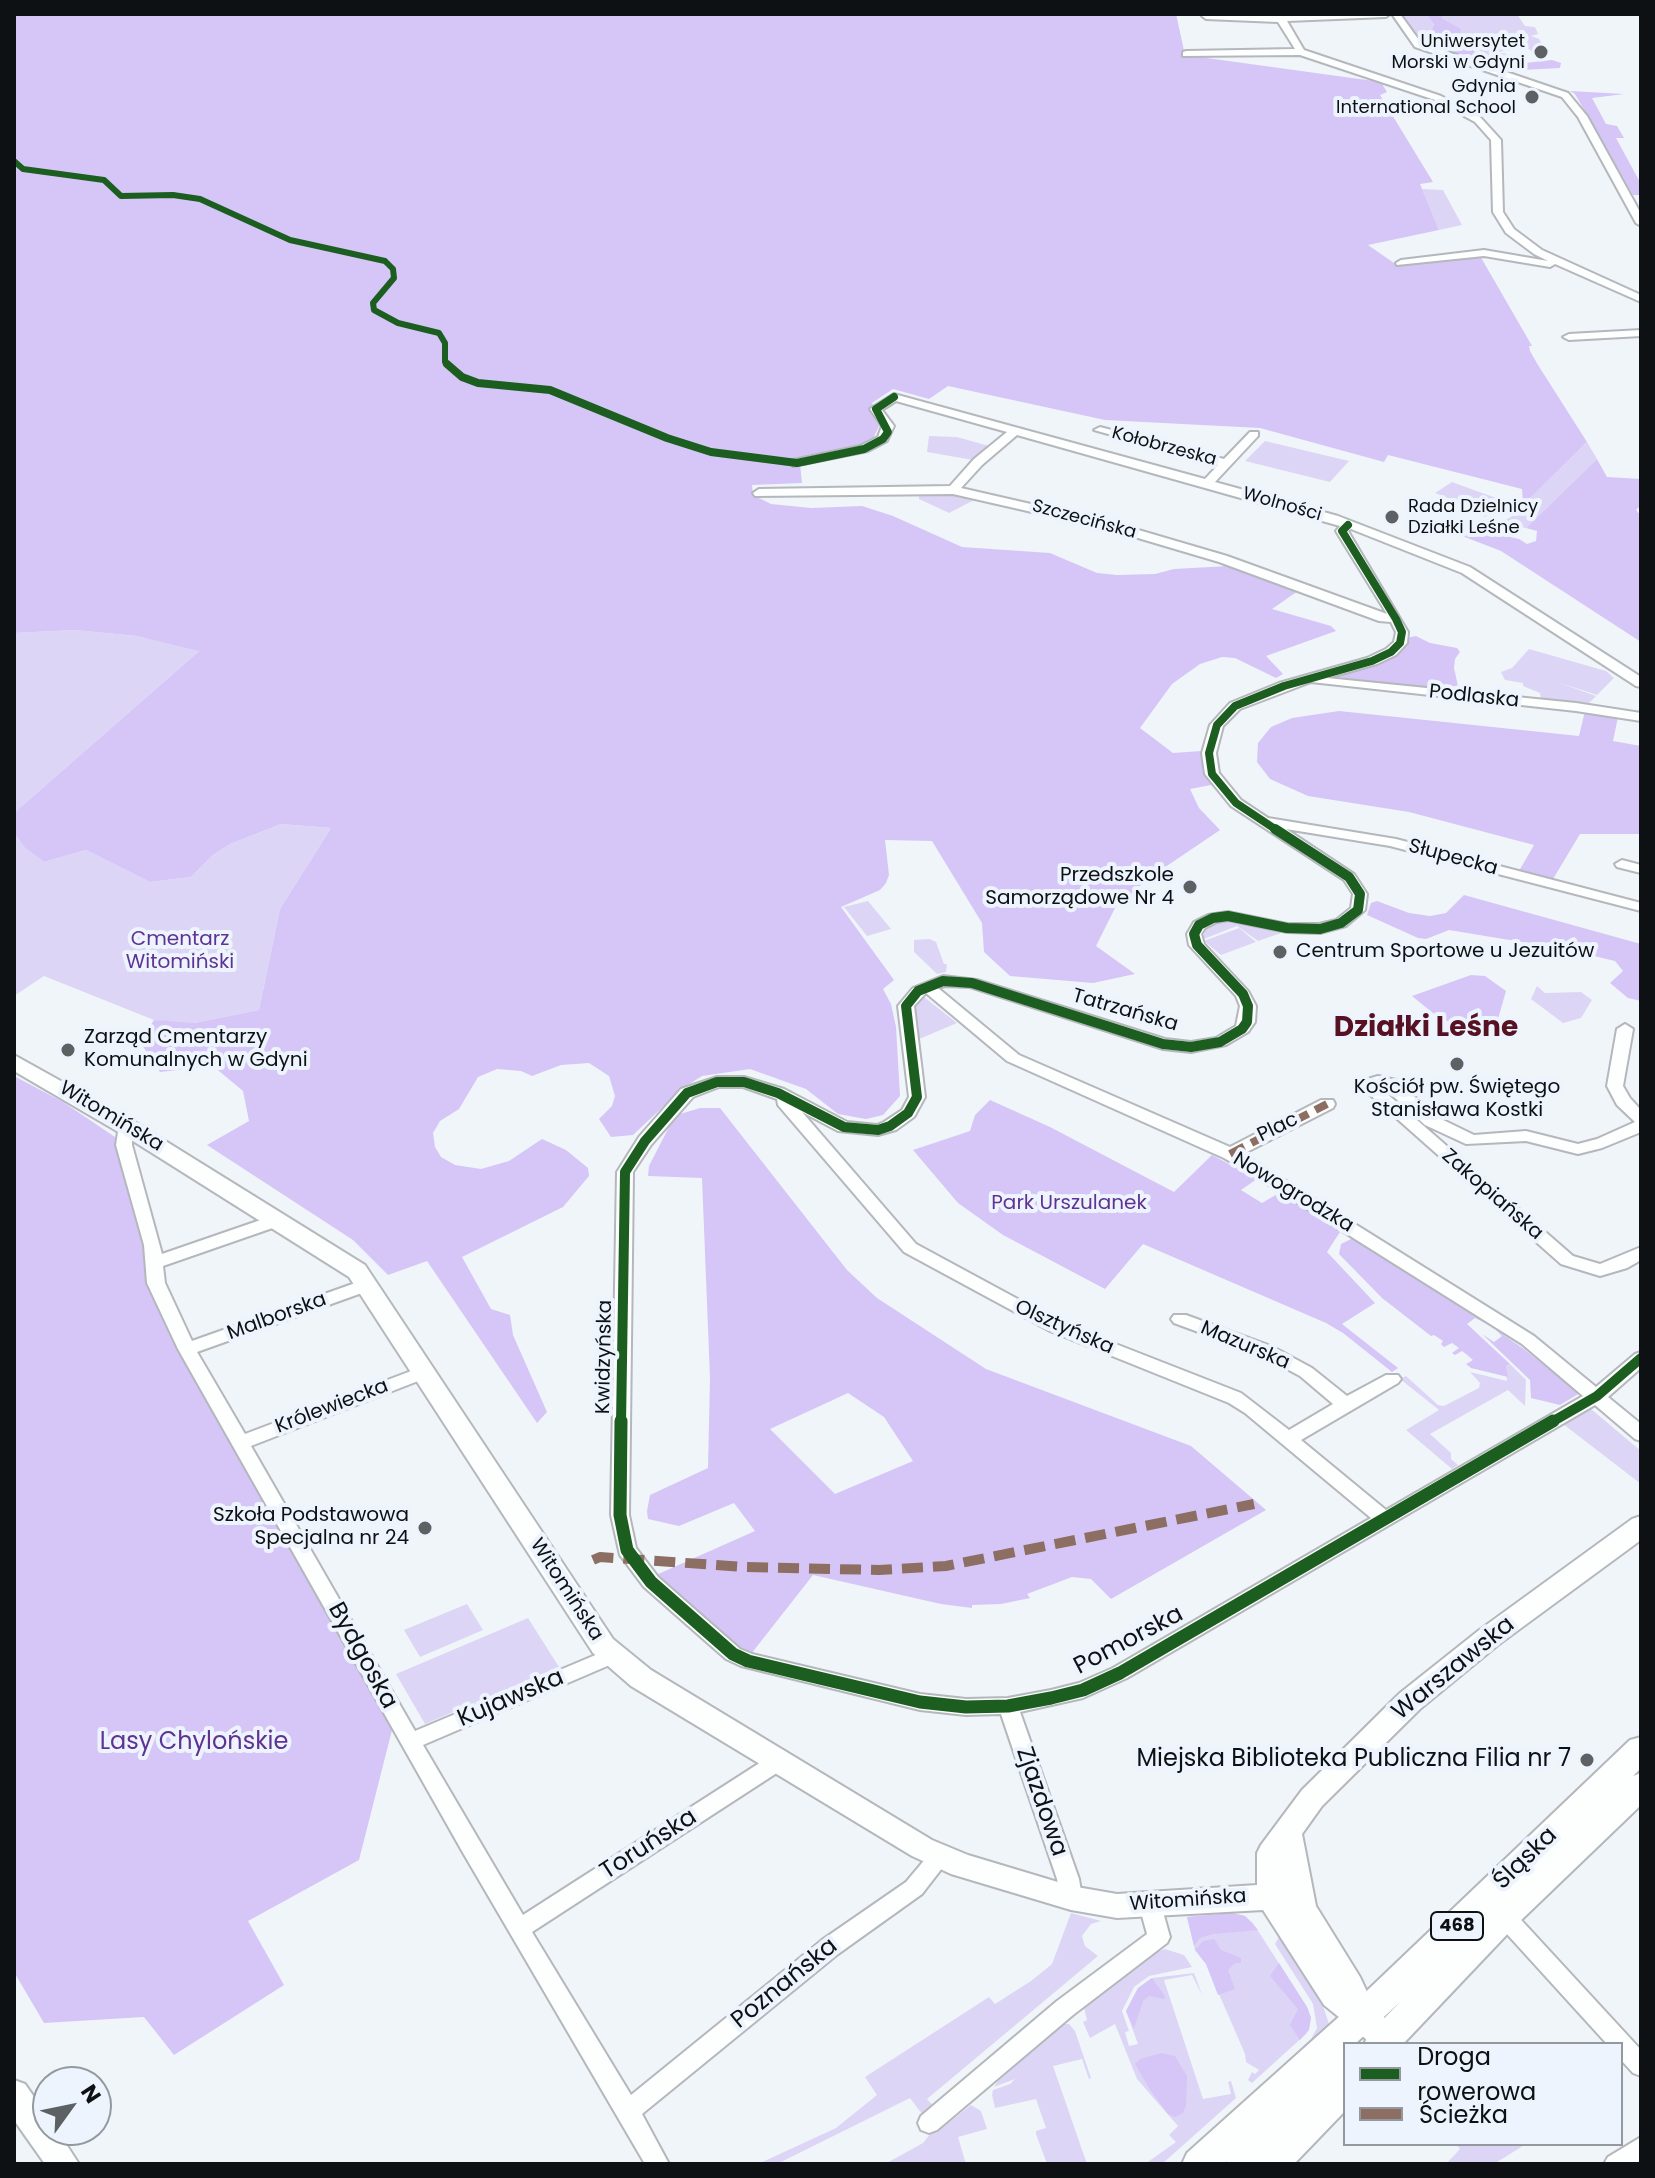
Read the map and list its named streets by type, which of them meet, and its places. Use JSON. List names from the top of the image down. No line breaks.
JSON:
{"streets":{"main road":["Śląska","468"],"street":["Kołobrzeska","Wolności","Szczecińska","Podlaska","Słupecka","Tatrzańska","Witomińska","Plac","Nowogrodzka","Zakopiańska","Malborska","Olsztyńska","Mazurska","Kwidzyńska","Królewiecka","Pomorska","Bydgoska","Warszawska","Kujawska","Zjazdowa","Toruńska","Poznańska"]},"crossings":[["Szczecińska","Tatrzańska"],["Podlaska","Tatrzańska"],["Słupecka","Tatrzańska"],["Tatrzańska","Nowogrodzka"],["Witomińska","Malborska"],["Witomińska","Królewiecka"],["Witomińska","Bydgoska"],["Witomińska","Warszawska"],["Witomińska","Kujawska"],["Witomińska","Zjazdowa"],["Witomińska","Toruńska"],["Witomińska","Poznańska"],["Plac","Nowogrodzka"],["Nowogrodzka","Pomorska"],["Malborska","Bydgoska"],["Olsztyńska","Kwidzyńska"],["Olsztyńska","Pomorska"],["Kwidzyńska","Pomorska"],["Królewiecka","Bydgoska"],["Pomorska","Zjazdowa"],["Bydgoska","Kujawska"],["Bydgoska","Toruńska"],["Bydgoska","Poznańska"],["Warszawska","Śląska"]],"districts":["Działki Leśne"],"parks":["Cmentarz Witomiński","Park Urszulanek","Lasy Chylońskie"],"places":["Uniwersytet Morski w Gdyni","Gdynia International School","Rada Dzielnicy Działki Leśne","Przedszkole Samorządowe Nr 4","Centrum Sportowe u Jezuitów","Zarząd Cmentarzy Komunalnych w Gdyni","Kościół pw. Świętego Stanisława Kostki","Szkoła Podstawowa Specjalna nr 24","Miejska Biblioteka Publiczna Filia nr 7"],"legend":["Droga rowerowa","Ścieżka"],"north":"top right"}
